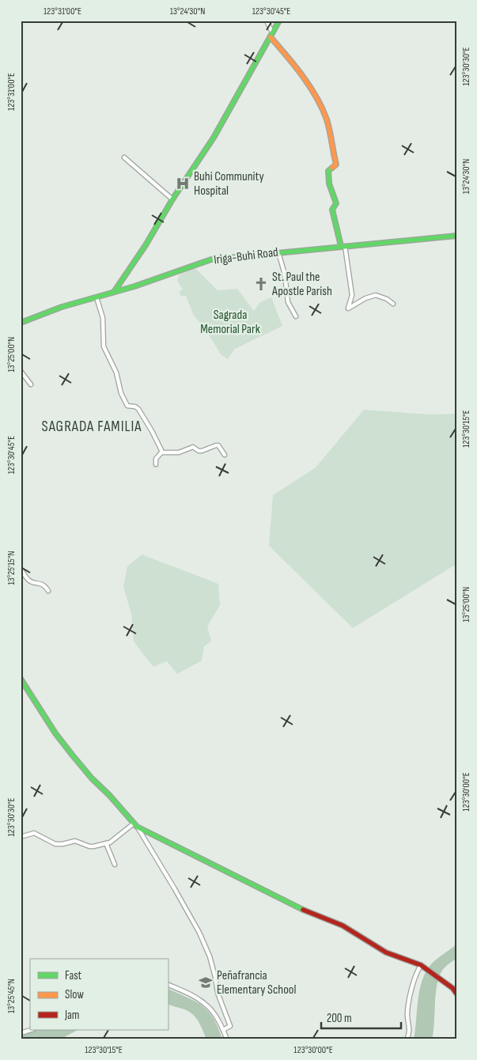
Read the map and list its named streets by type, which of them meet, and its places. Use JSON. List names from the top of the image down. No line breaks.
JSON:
{"streets":{"street":["Iriga-Buhi Road"]},"districts":["SAGRADA FAMILIA"],"parks":["Sagrada Memorial Park"],"places":{"hospital":["Buhi Community Hospital"],"church":["St. Paul the Apostle Parish"],"school or university":["Peñafrancia Elementary School"]},"legend":["Fast","Slow","Jam"],"scale_bar":"200 m","coordinates":["123°31'00\"E","13°24'30\"N","123°30'45\"E","123°30'30\"E","13°25'00\"N","123°30'15\"E","13°25'15\"N","123°30'00\"E","13°25'45\"N"]}
